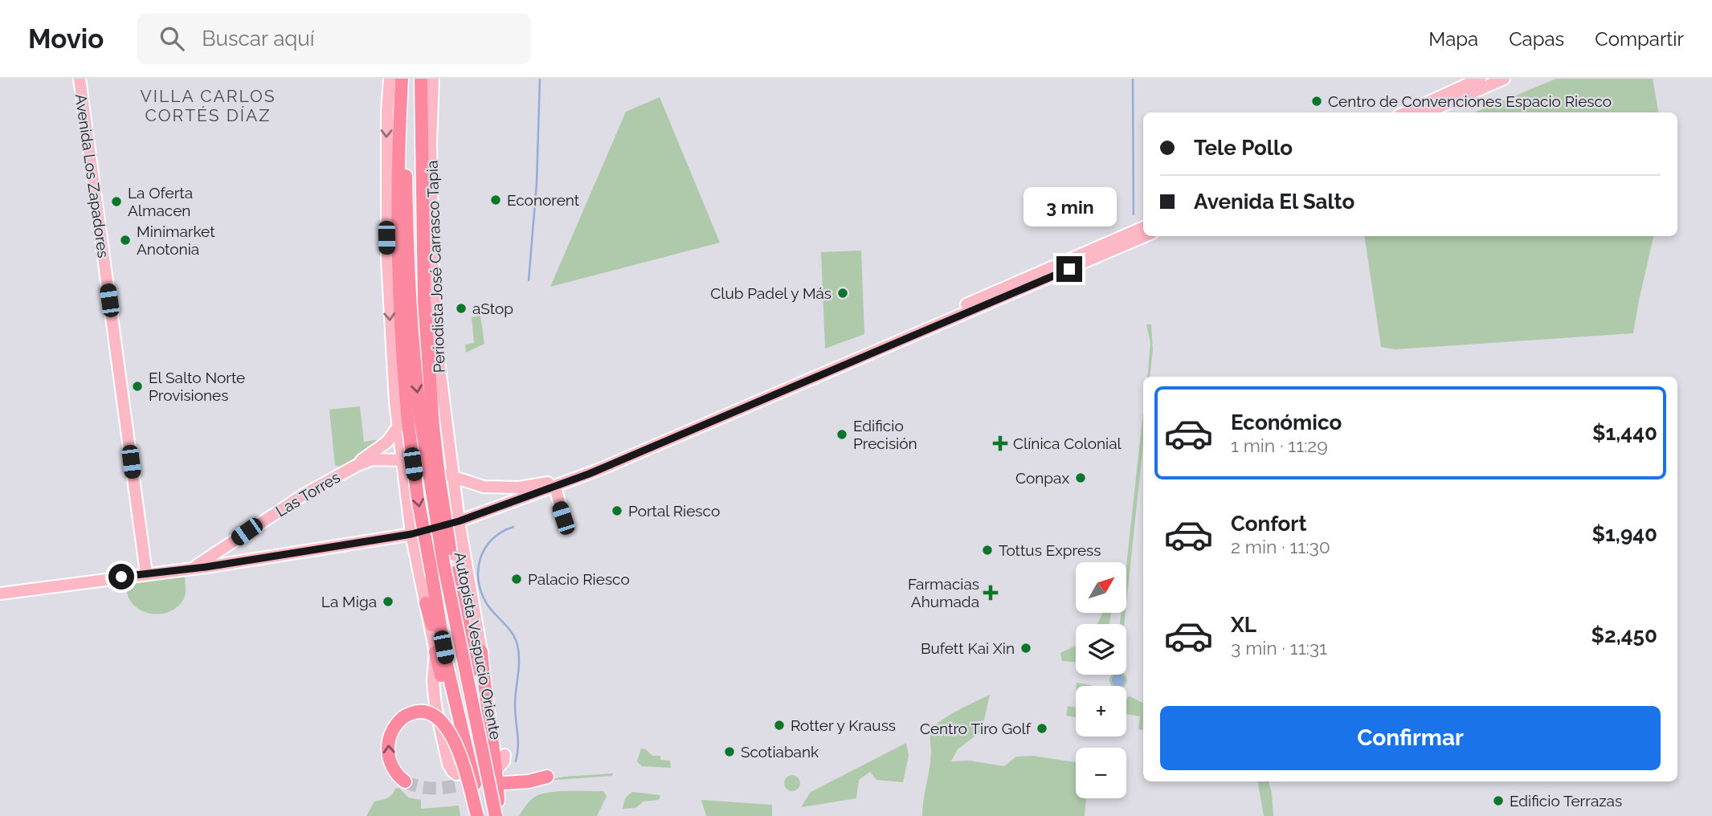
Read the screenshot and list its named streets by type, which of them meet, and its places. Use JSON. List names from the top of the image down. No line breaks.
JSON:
{"streets":{"highway":["Autopista Vespucio Oriente"],"main road":["Avenida Los Zapadores","Periodista José Carrasco Tapia","Las Torres"]},"crossings":[["Periodista José Carrasco Tapia","Las Torres"]],"districts":["VILLA CARLOS CORTÉS DÍAZ"],"places":{"other":["Centro de Convenciones Espacio Riesco","Econorent","La Oferta Almacen","Minimarket Anotonia","Club Padel y Más","aStop","El Salto Norte Provisiones","Edificio Precisión","Conpax","Portal Riesco","Tottus Express","Palacio Riesco","La Miga","Bufett Kai Xin","Rotter y Krauss","Centro Tiro Golf","Scotiabank","Edificio Terrazas"],"health":["Clínica Colonial","Farmacias Ahumada"]},"north":"top right","page":{"header":"Movio","search":"Buscar aquí","nav":["Mapa","Capas","Compartir"],"banner":["Tele Pollo","Avenida El Salto"],"bubble":"3 min","list":[{"name":"Económico","note":"1 min · 11:29","value":"$1,440"},{"name":"Confort","note":"2 min · 11:30","value":"$1,940"},{"name":"XL","note":"3 min · 11:31","value":"$2,450"}],"map_buttons":["+","−"],"buttons":"Confirmar"}}
